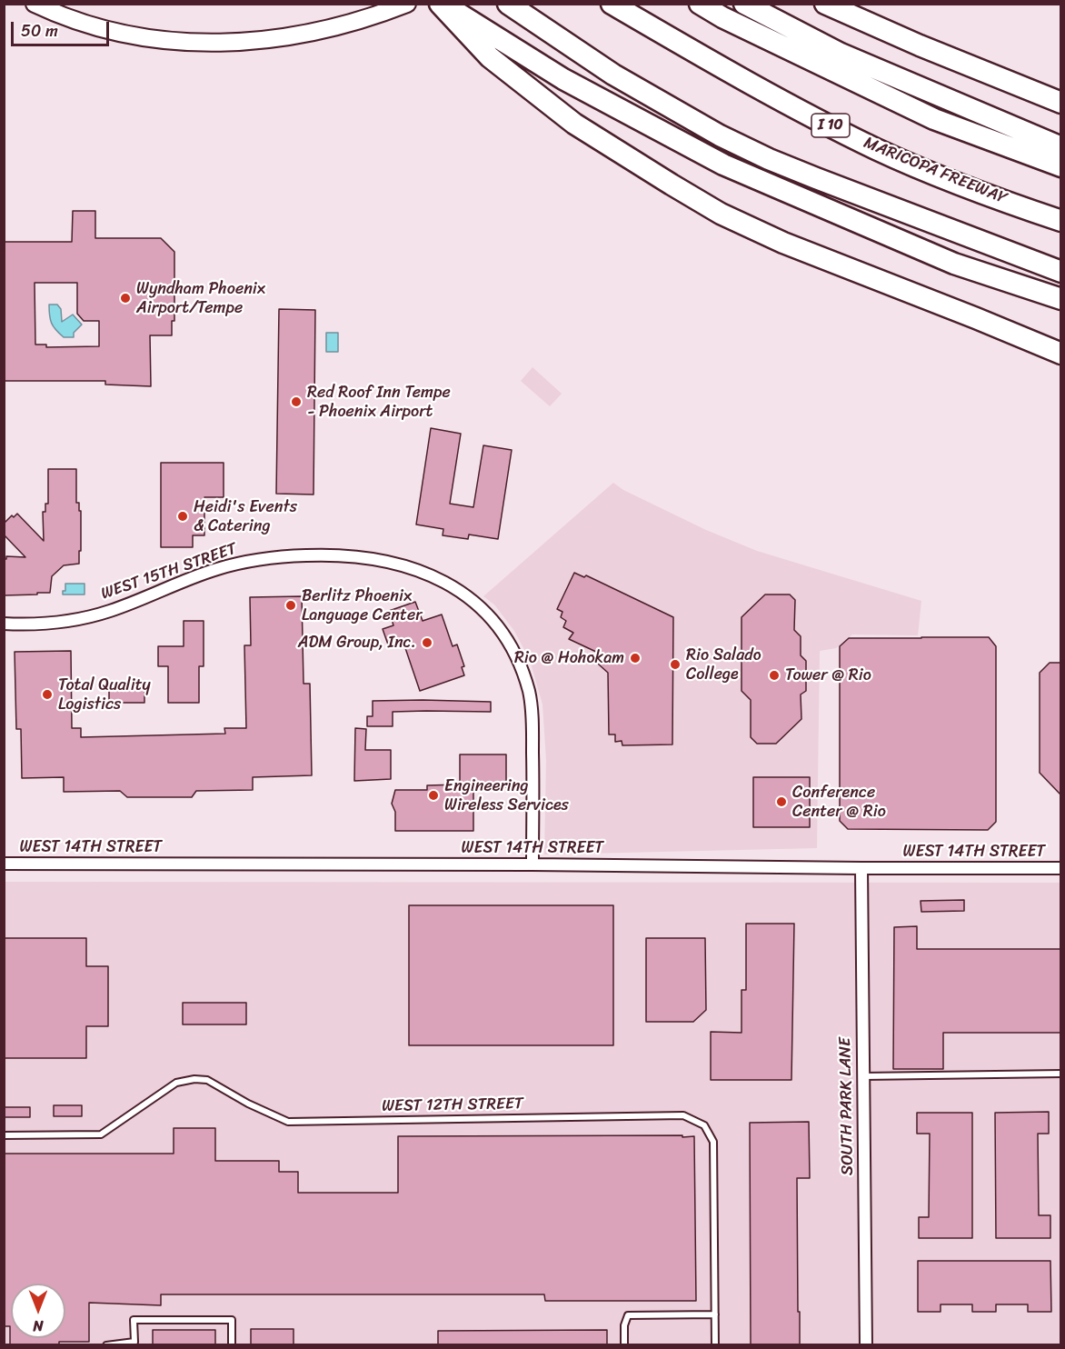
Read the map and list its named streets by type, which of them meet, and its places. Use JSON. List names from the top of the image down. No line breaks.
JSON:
{"streets":{"highway":["I 10","MARICOPA FREEWAY"],"street":["WEST 15TH STREET","WEST 14TH STREET","SOUTH PARK LANE"],"lane":["WEST 12TH STREET"]},"crossings":[["WEST 15TH STREET","WEST 14TH STREET"],["WEST 14TH STREET","SOUTH PARK LANE"]],"places":["Wyndham Phoenix Airport/Tempe","Red Roof Inn Tempe - Phoenix Airport","Heidi's Events & Catering","Berlitz Phoenix Language Center","ADM Group, Inc.","Rio @ Hohokam","Rio Salado College","Tower @ Rio","Total Quality Logistics","Engineering Wireless Services","Conference Center @ Rio"],"scale_bar":"50 m","north":"bottom"}
